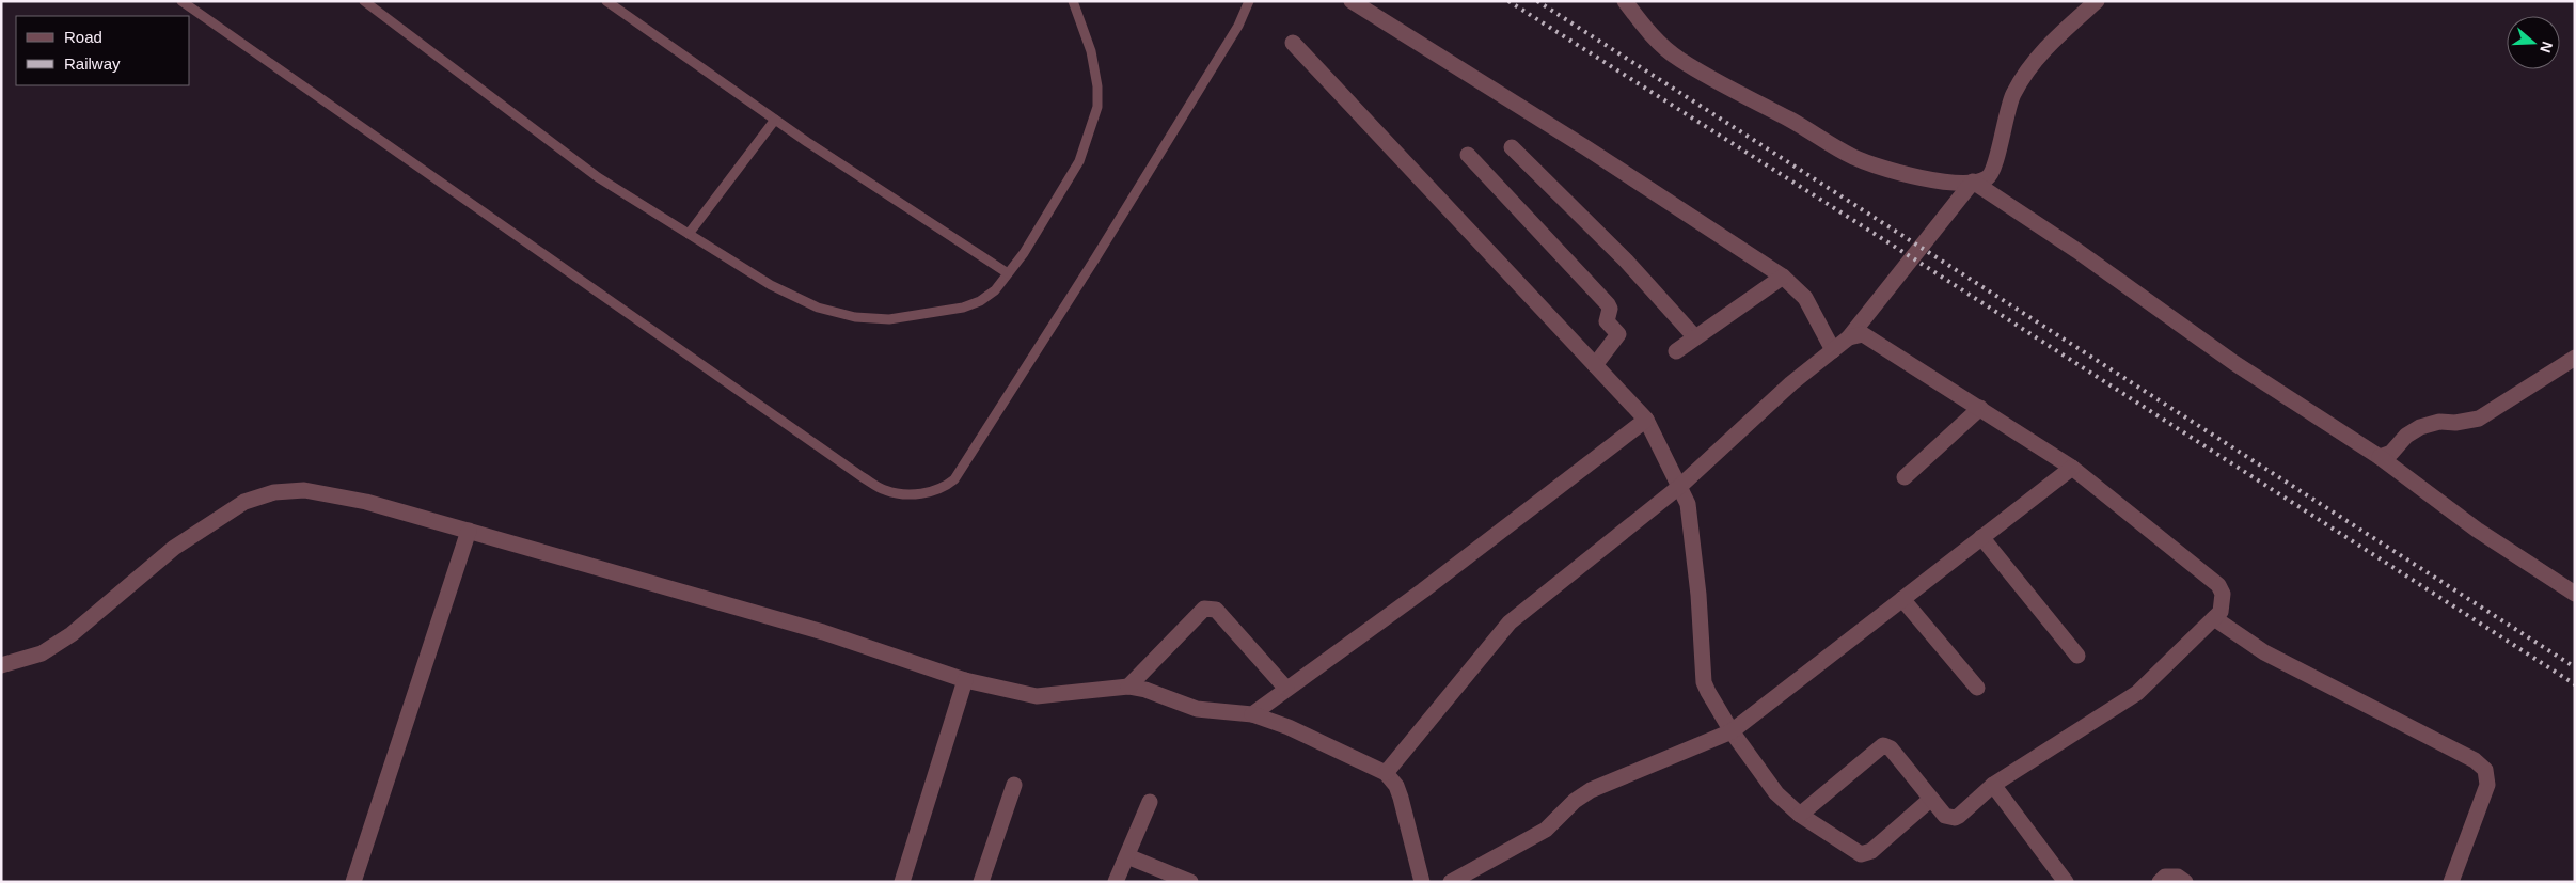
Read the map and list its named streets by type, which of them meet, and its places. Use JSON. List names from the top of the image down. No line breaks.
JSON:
{"legend":["Road","Railway"],"north":"right"}
